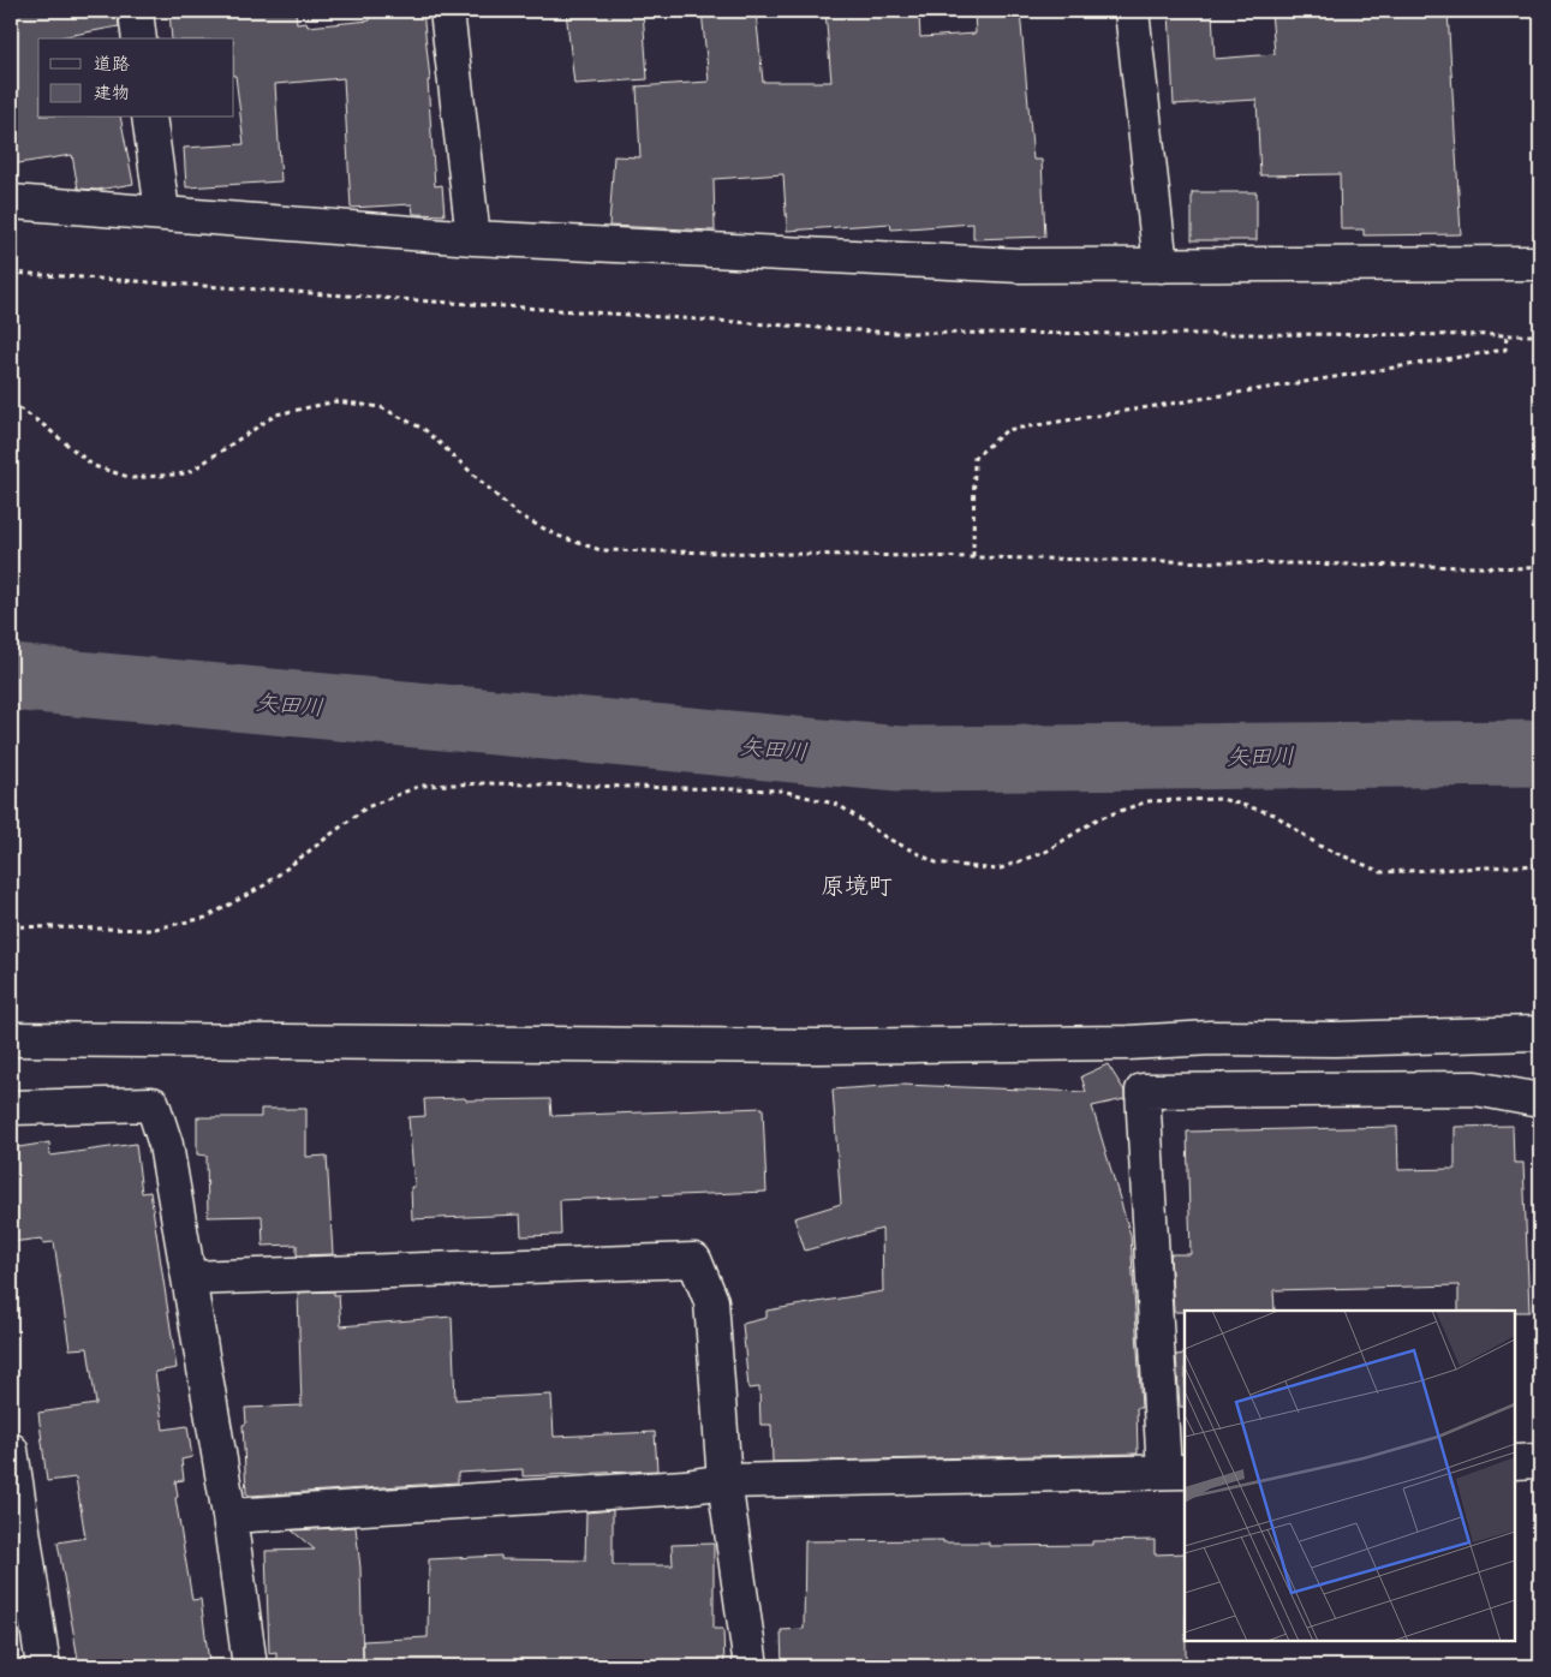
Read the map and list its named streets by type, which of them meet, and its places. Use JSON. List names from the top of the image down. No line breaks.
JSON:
{"districts":["原境町"],"water":["矢田川"],"legend":["道路","建物"]}
